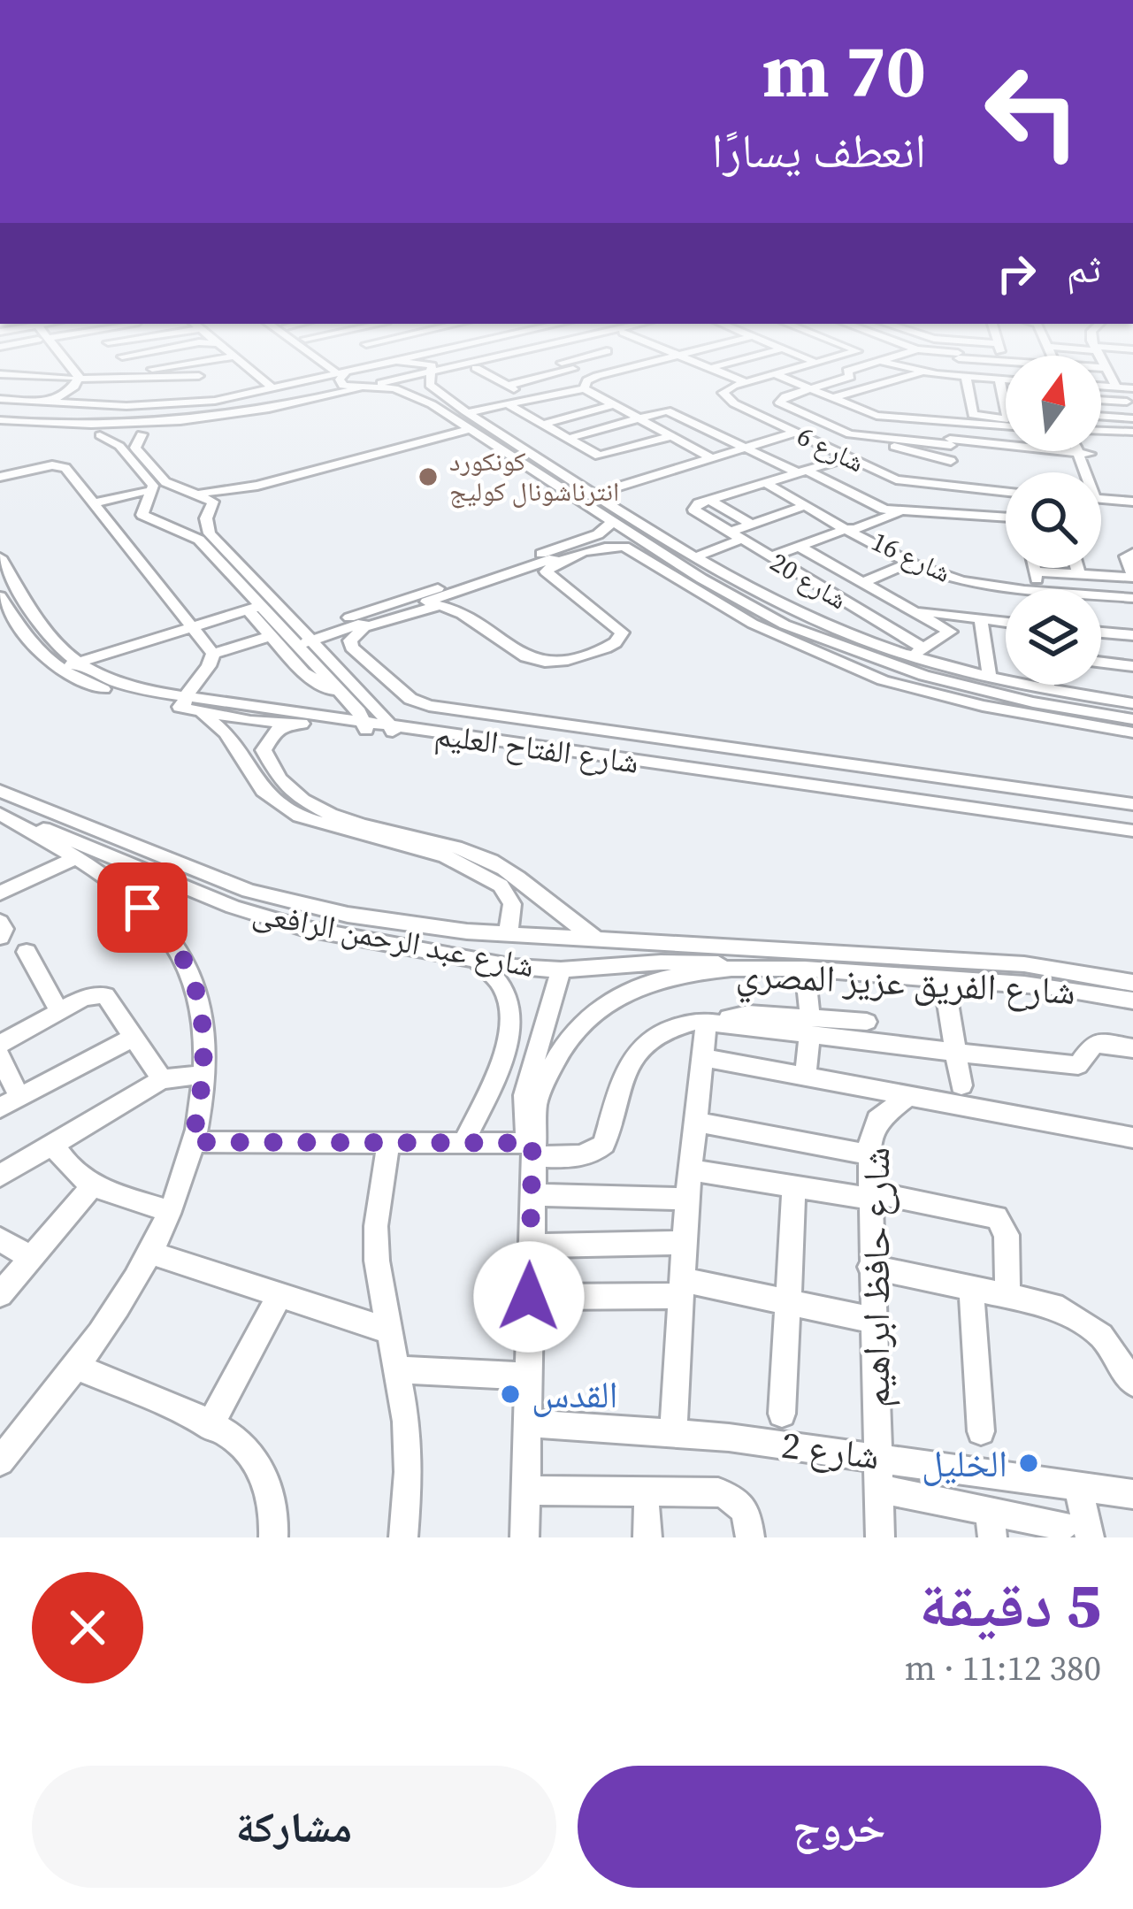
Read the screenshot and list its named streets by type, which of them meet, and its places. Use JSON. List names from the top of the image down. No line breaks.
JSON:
{"streets":{"street":["شارع 6","شارع 16","شارع 20","شارع الفتاح العليم","شارع عبد الرحمن الرافعى","شارع الفريق عزيز المصري","شارع حافظ ابراهيم","شارع 2"]},"crossings":[["شارع عبد الرحمن الرافعى","شارع الفريق عزيز المصري"],["شارع الفريق عزيز المصري","شارع 2"],["شارع حافظ ابراهيم","شارع 2"]],"places":["كونكورد انترناشونال كوليج","القدس","الخليل"],"north":"top","page":{"turn":["70 m","انعطف يسارًا"],"then":"ثم","heading":["5 دقيقة","380 m · 11:12"],"buttons":["خروج","مشاركة"]}}
